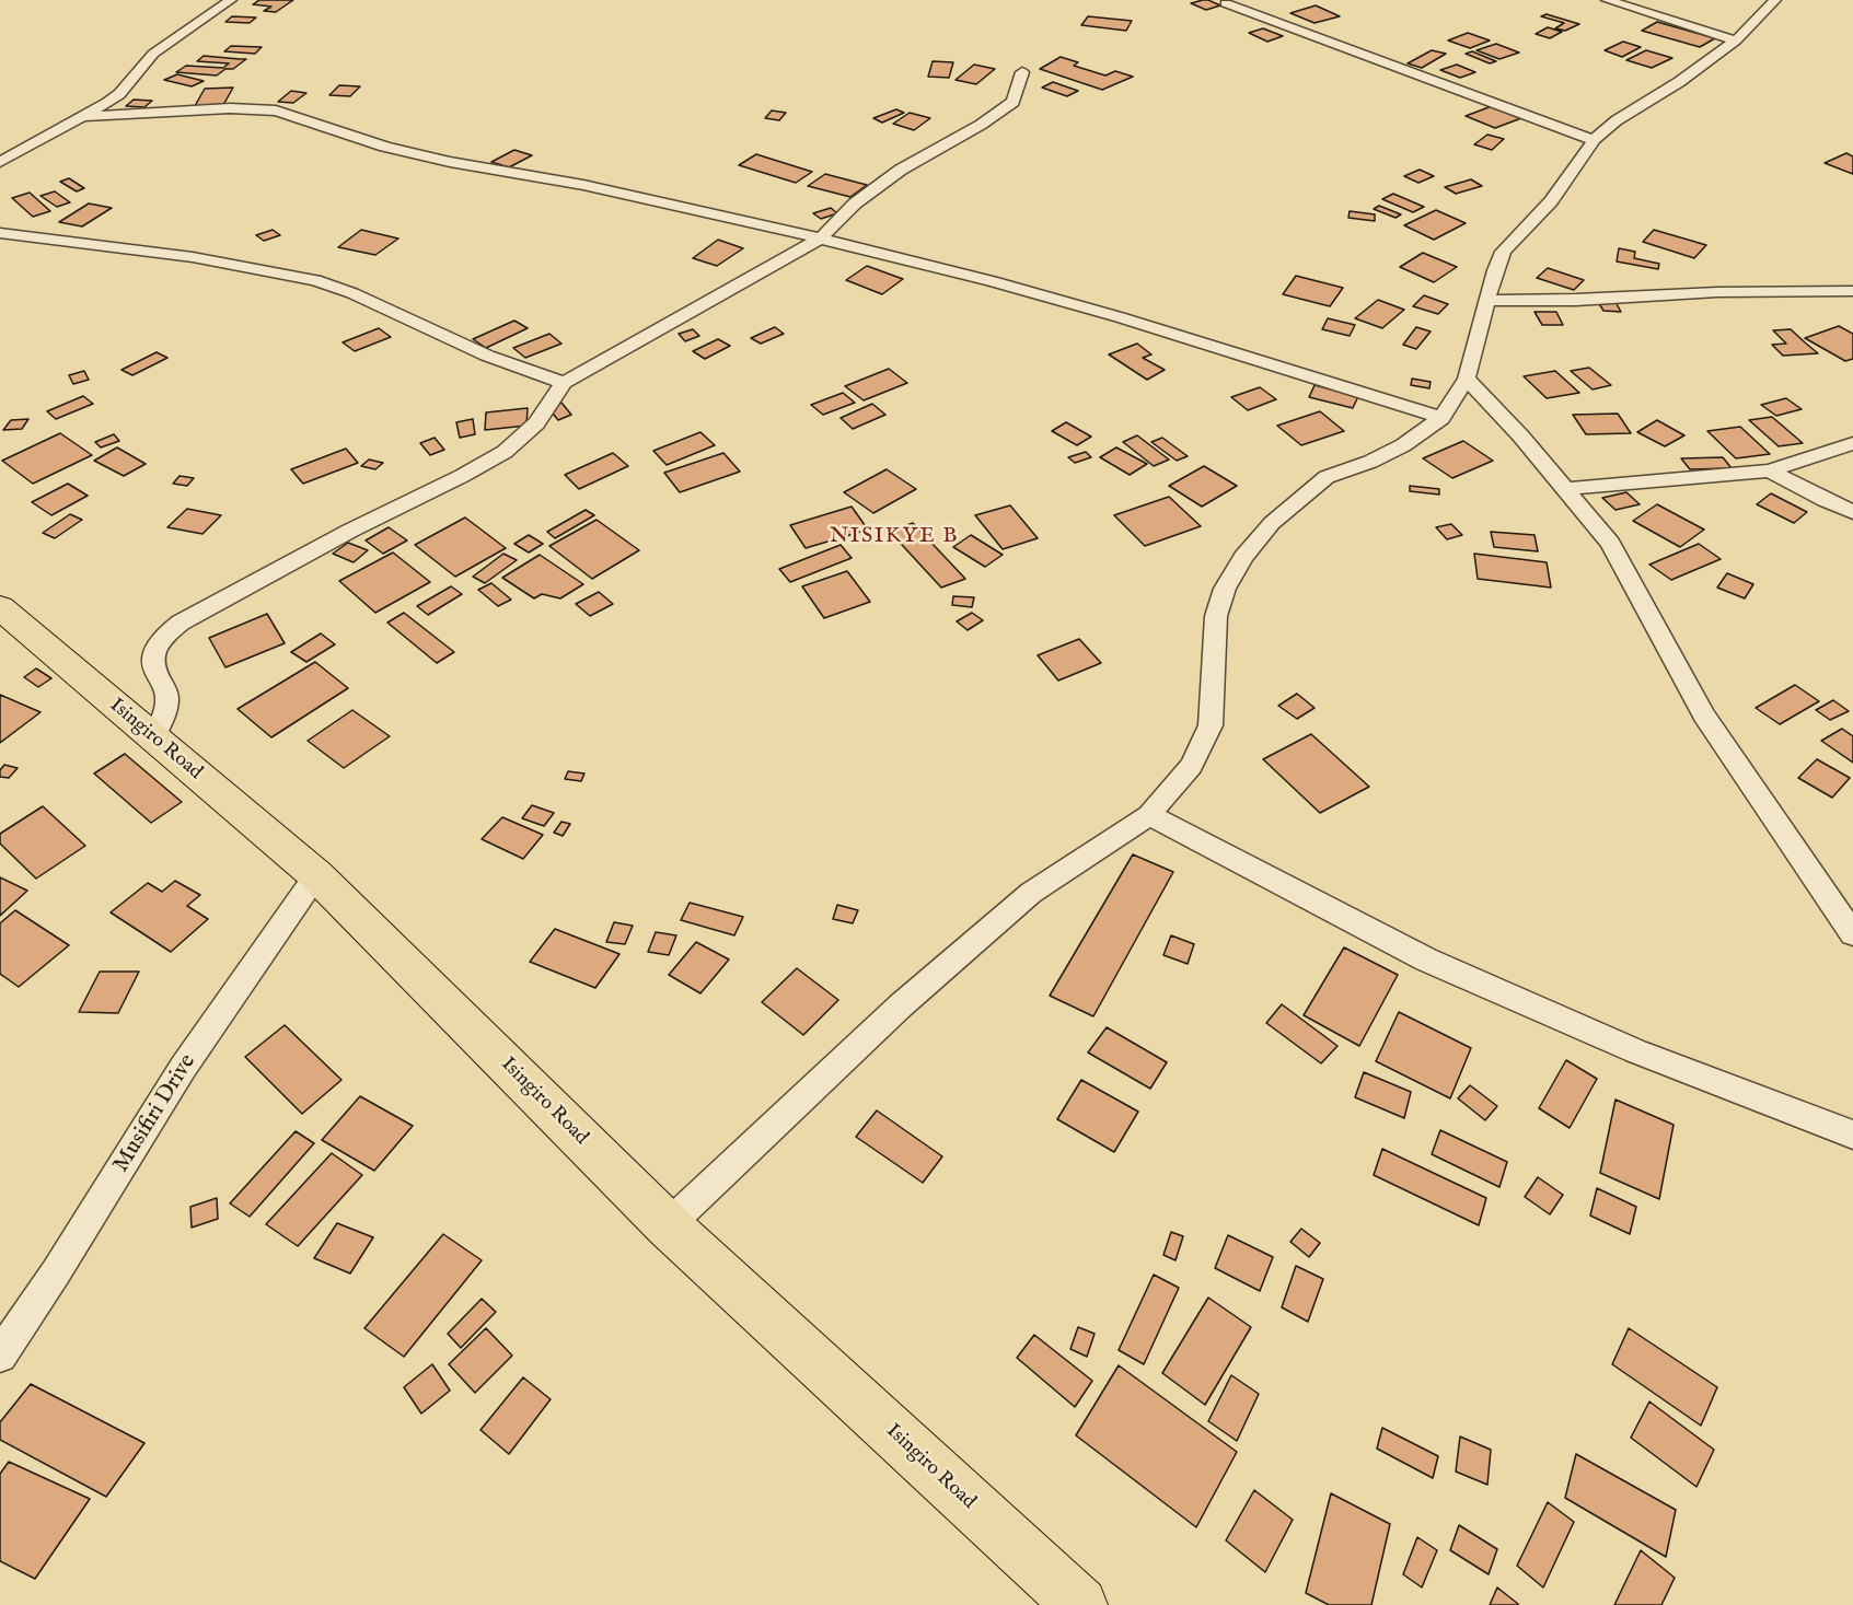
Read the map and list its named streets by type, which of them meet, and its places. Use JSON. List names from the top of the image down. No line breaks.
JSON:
{"streets":{"main road":["Isingiro Road"],"street":["Musifiri Drive"]},"crossings":[["Isingiro Road","Musifiri Drive"]],"districts":["NISIKYE B"]}
